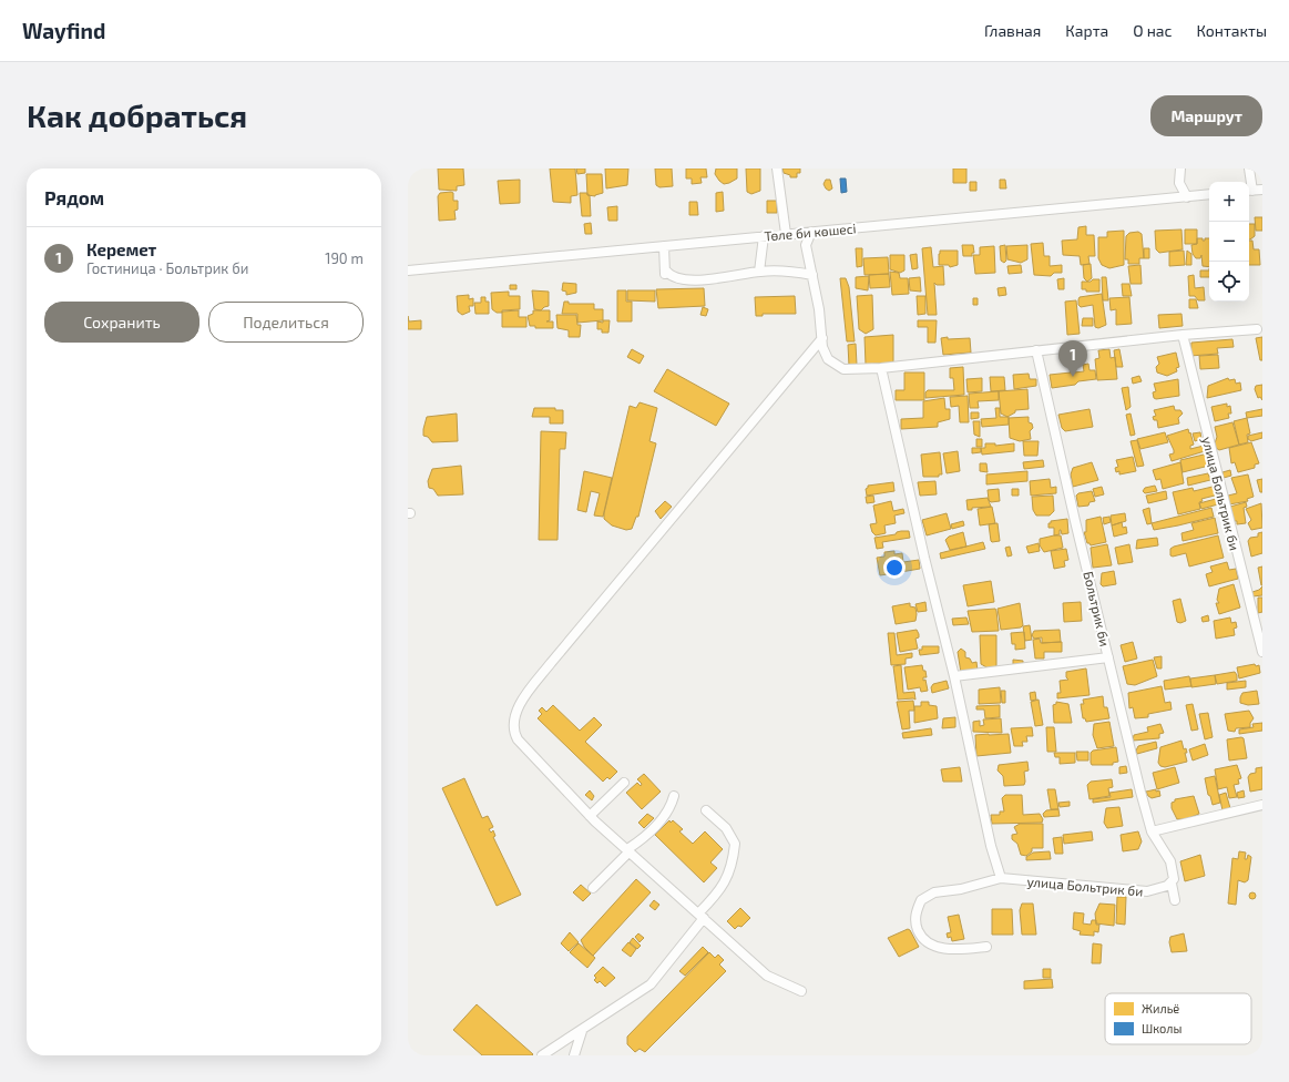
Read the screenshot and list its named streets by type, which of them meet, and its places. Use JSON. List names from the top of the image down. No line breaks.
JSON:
{"streets":{"street":["Төле би көшесі","улица Больтрик би","Больтрик би"]},"crossings":[["улица Больтрик би","Больтрик би"]],"legend":["Жильё","Школы"],"page":{"header":"Wayfind","nav":["Главная","Карта","О нас","Контакты"],"buttons":["Маршрут",["Сохранить","Поделиться"]],"title":"Как добраться","heading":"Рядом","map_buttons":["+","−"],"list":[{"mark":"1","name":"Керемет","note":"Гостиница · Больтрик би","value":"190 m"}],"pins":"1"}}
